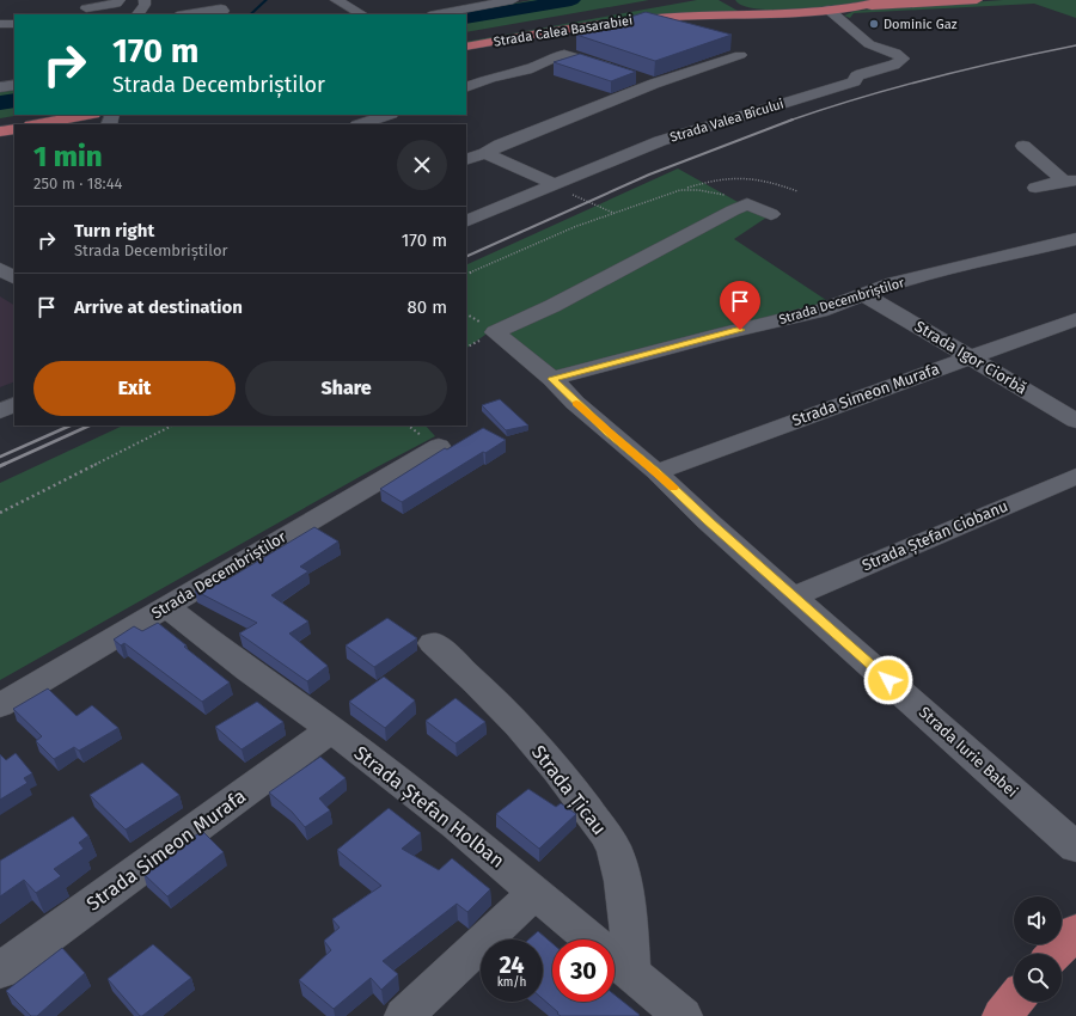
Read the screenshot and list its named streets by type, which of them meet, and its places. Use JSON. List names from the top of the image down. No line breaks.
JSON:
{"streets":{"main road":["Strada Calea Basarabiei"],"street":["Strada Valea Bîcului","Strada Decembriștilor","Strada Igor Ciorbă","Strada Simeon Murafa","Strada Ștefan Ciobanu","Strada Iurie Babei","Strada Țicau","Strada Ștefan Holban"]},"crossings":[["Strada Calea Basarabiei","Strada Valea Bîcului"],["Strada Decembriștilor","Strada Igor Ciorbă"],["Strada Decembriștilor","Strada Iurie Babei"],["Strada Decembriștilor","Strada Ștefan Holban"],["Strada Igor Ciorbă","Strada Simeon Murafa"],["Strada Simeon Murafa","Strada Iurie Babei"],["Strada Simeon Murafa","Strada Ștefan Holban"],["Strada Ștefan Ciobanu","Strada Iurie Babei"],["Strada Țicau","Strada Ștefan Holban"]],"places":["Dominic Gaz"],"page":{"turn":["170 m","Strada Decembriștilor"],"heading":["1 min","250 m · 18:44"],"list":[{"name":"Turn right","note":"Strada Decembriștilor","value":"170 m"},{"name":"Arrive at destination","value":"80 m"}],"buttons":["Exit","Share"],"speed":"24 km/h","limit":"30"}}
